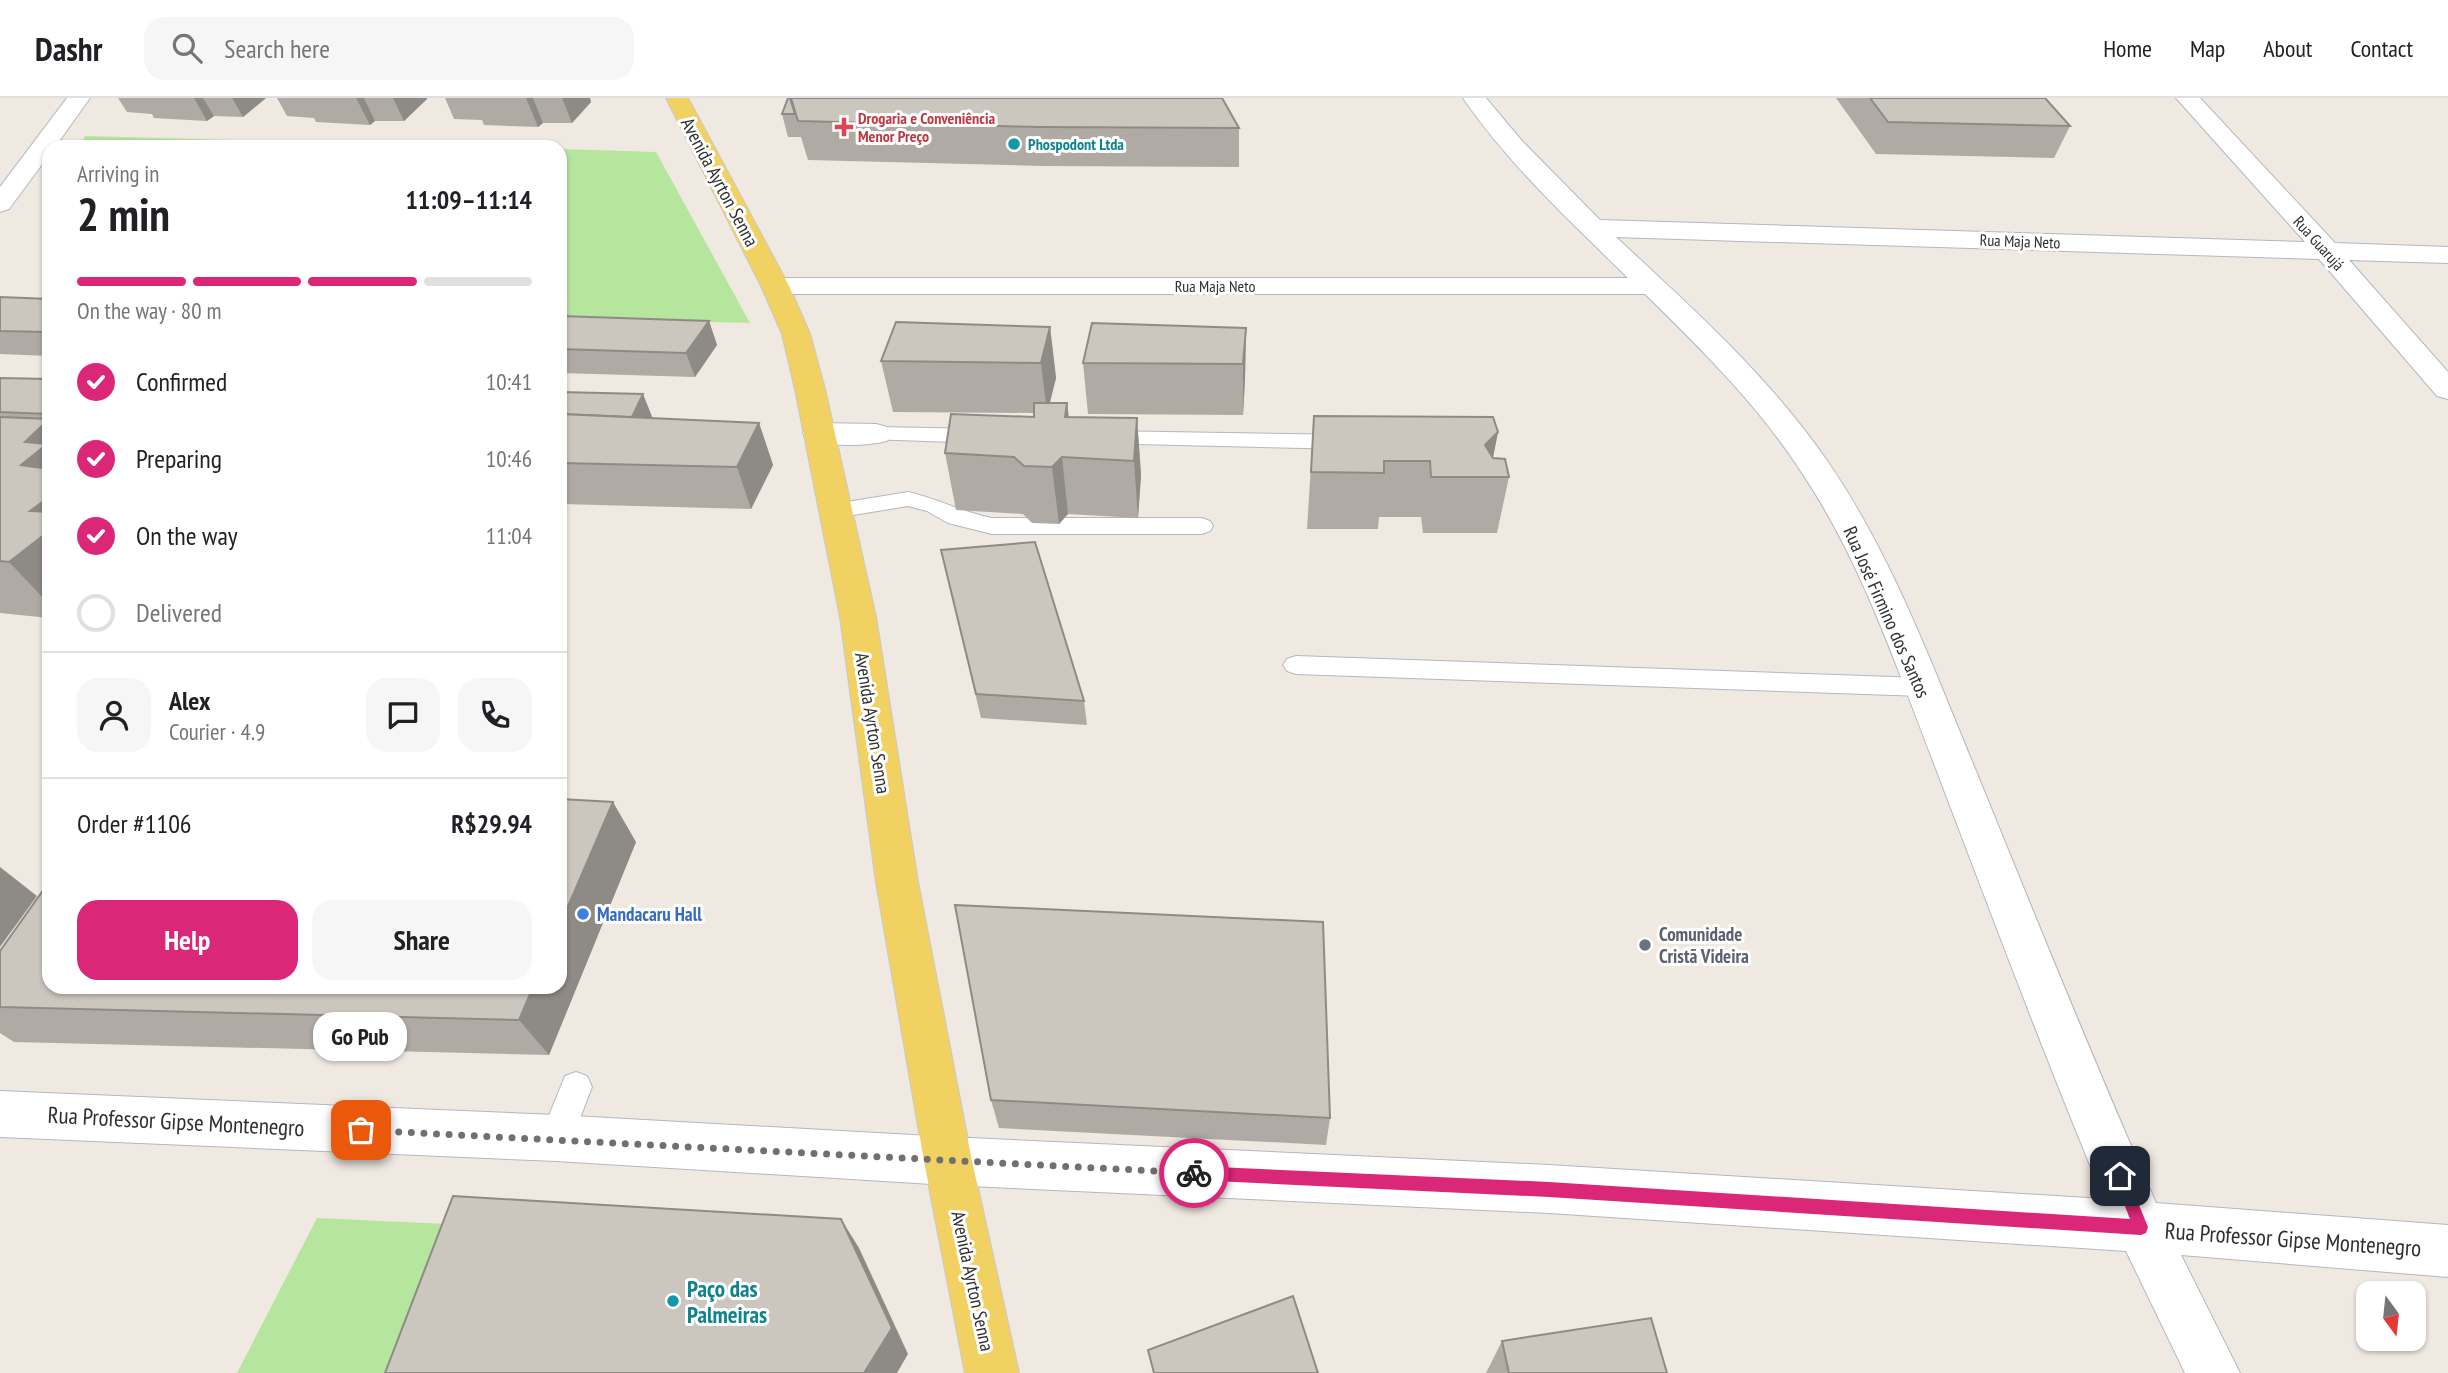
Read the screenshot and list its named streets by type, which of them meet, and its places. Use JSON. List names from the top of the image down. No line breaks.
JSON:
{"streets":{"main road":["Avenida Ayrton Senna"],"street":["Rua Maja Neto","Rua Guarujá","Rua José Firmino dos Santos","Rua Professor Gipse Montenegro"]},"crossings":[["Avenida Ayrton Senna","Rua Maja Neto"],["Avenida Ayrton Senna","Rua Professor Gipse Montenegro"],["Rua Maja Neto","Rua Guarujá"],["Rua Maja Neto","Rua José Firmino dos Santos"],["Rua José Firmino dos Santos","Rua Professor Gipse Montenegro"]],"places":{"health":["Drogaria e Conveniência Menor Preço"],"other":["Phospodont Ltda","Mandacaru Hall","Comunidade Cristã Videira","Go Pub","Paço das Palmeiras"]},"north":"bottom","page":{"header":"Dashr","search":"Search here","nav":["Home","Map","About","Contact"],"heading":["2 min","Arriving in","11:09–11:14"],"panel":["Alex","Courier · 4.9","Order #1106","R$29.94"],"bar":"On the way · 80 m","list":[["Confirmed","10:41"],["Preparing","10:46"],["On the way","11:04"],"Delivered"],"buttons":["Help","Share"],"bubble":"Go Pub"}}
